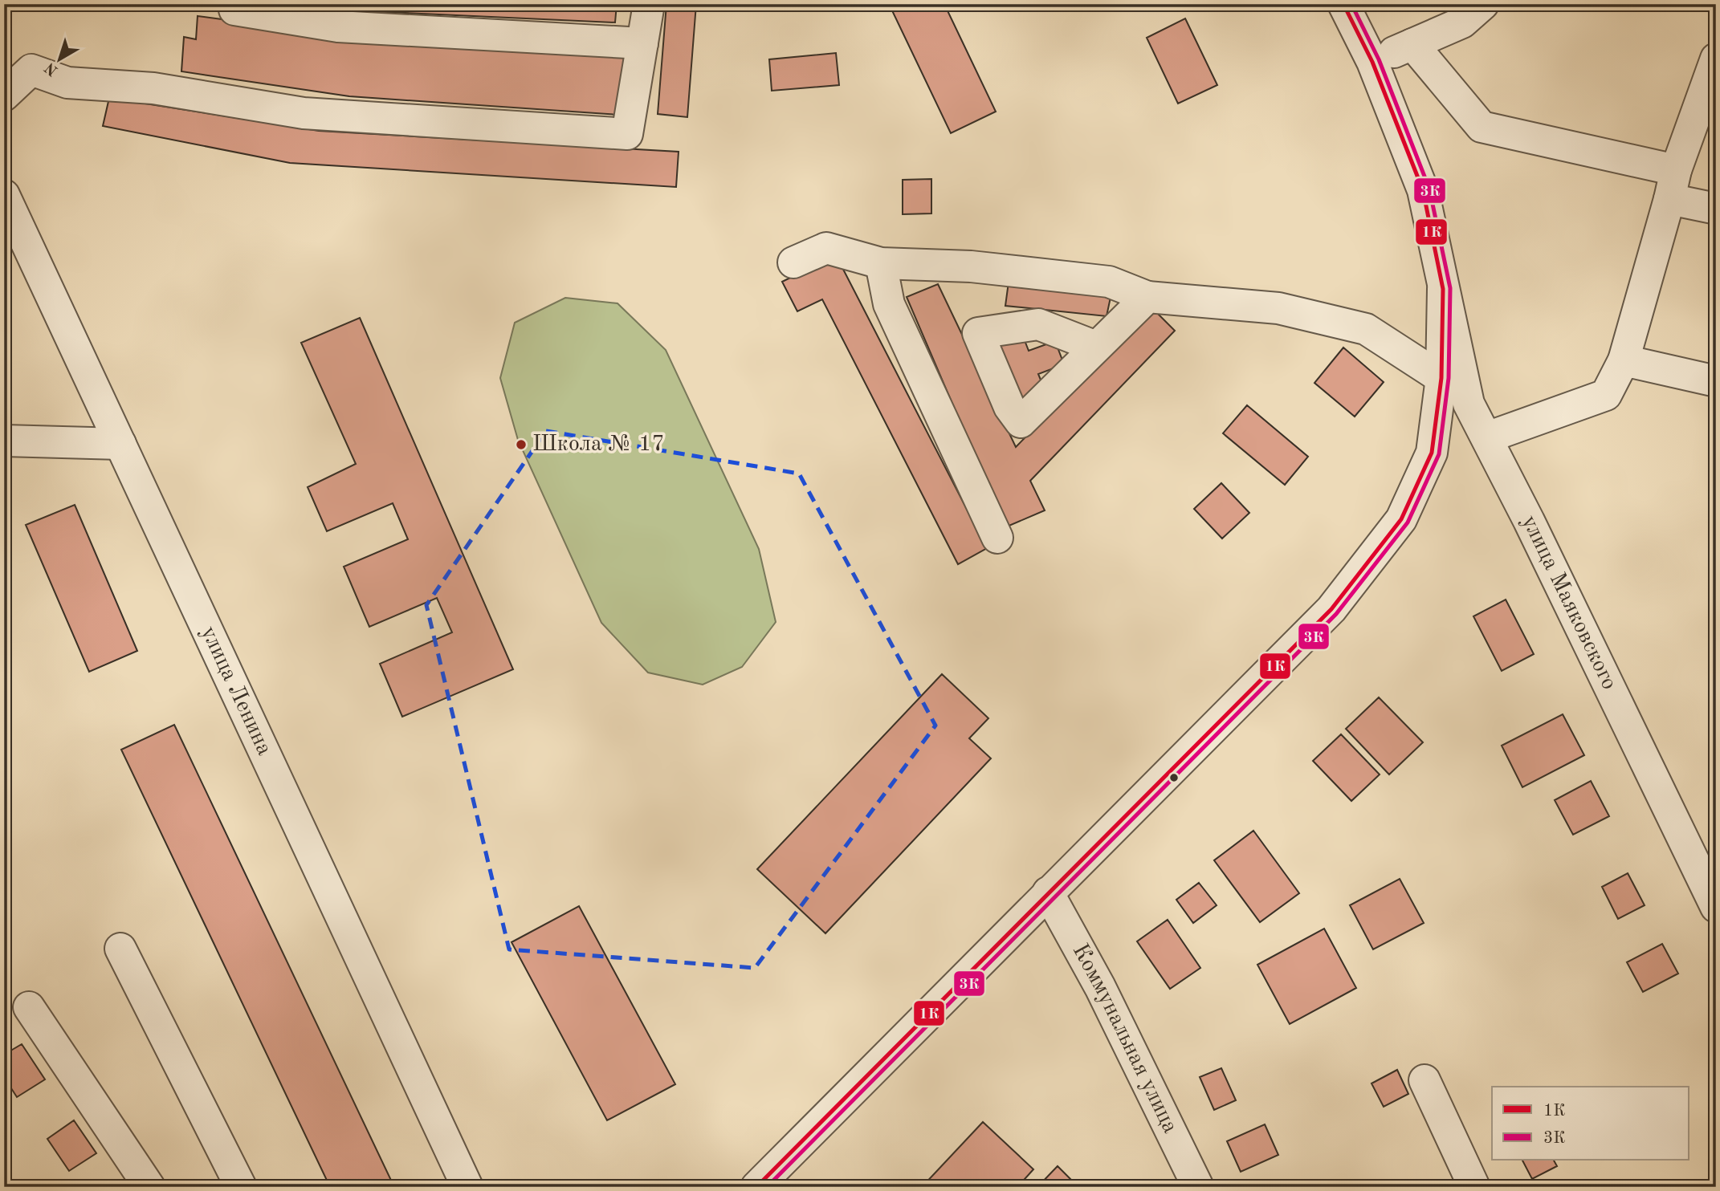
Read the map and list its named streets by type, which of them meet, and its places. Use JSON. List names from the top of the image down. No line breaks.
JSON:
{"streets":{"street":["улица Маяковского","улица Ленина","Коммунальная улица"]},"places":["Школа № 17"],"lines":["transit line 1К","transit line 3К"],"legend":["1К","3К"],"north":"bottom left"}
